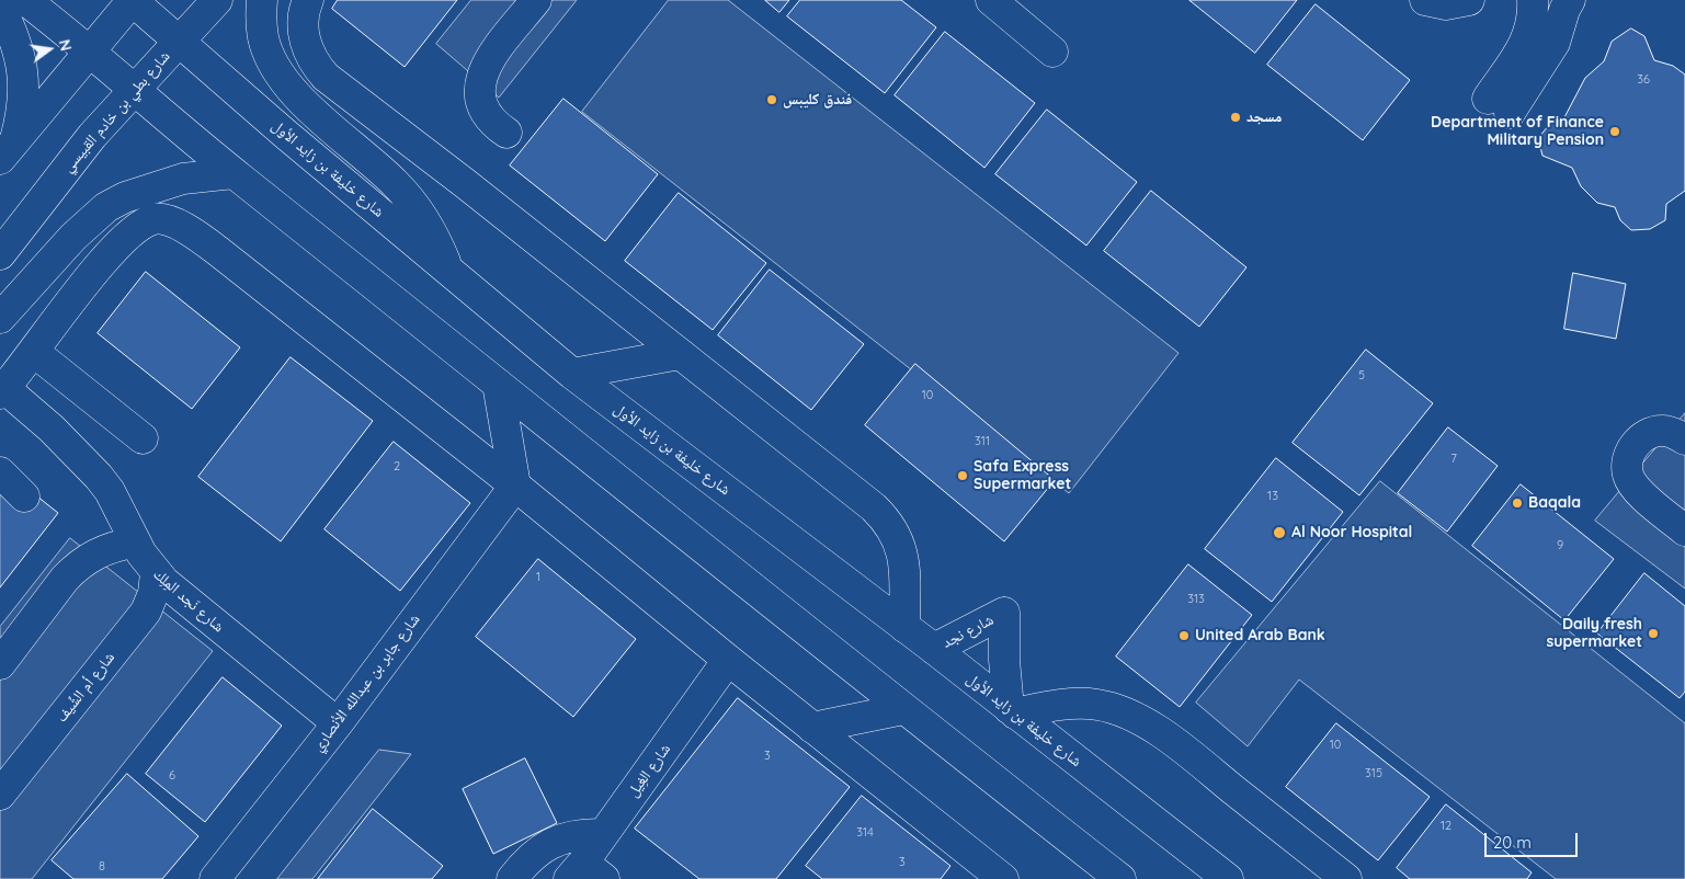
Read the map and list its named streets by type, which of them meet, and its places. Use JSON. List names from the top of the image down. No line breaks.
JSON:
{"streets":{"main road":["شارع بطي بن خادم القبيسي","شارع خليفة بن زايد الأول","شارع نَجد المِلِك","شارع نجد","شارع جابر بن عبدالله الأنصاري","شارع أم الشِّيف","شارع الغِيل"]},"crossings":[["شارع بطي بن خادم القبيسي","شارع خليفة بن زايد الأول"],["شارع خليفة بن زايد الأول","شارع نجد"],["شارع نَجد المِلِك","شارع جابر بن عبدالله الأنصاري"],["شارع نَجد المِلِك","شارع أم الشِّيف"]],"places":["فندق كليبس","مسجد","Department of Finance Military Pension","Safa Express Supermarket","Baqala","Al Noor Hospital","Daily fresh supermarket","United Arab Bank"],"house_numbers":["36","5","10","311","7","2","13","9","1","313","10","3","315","6","12","314","3","8"],"scale_bar":"20 m","north":"right"}
